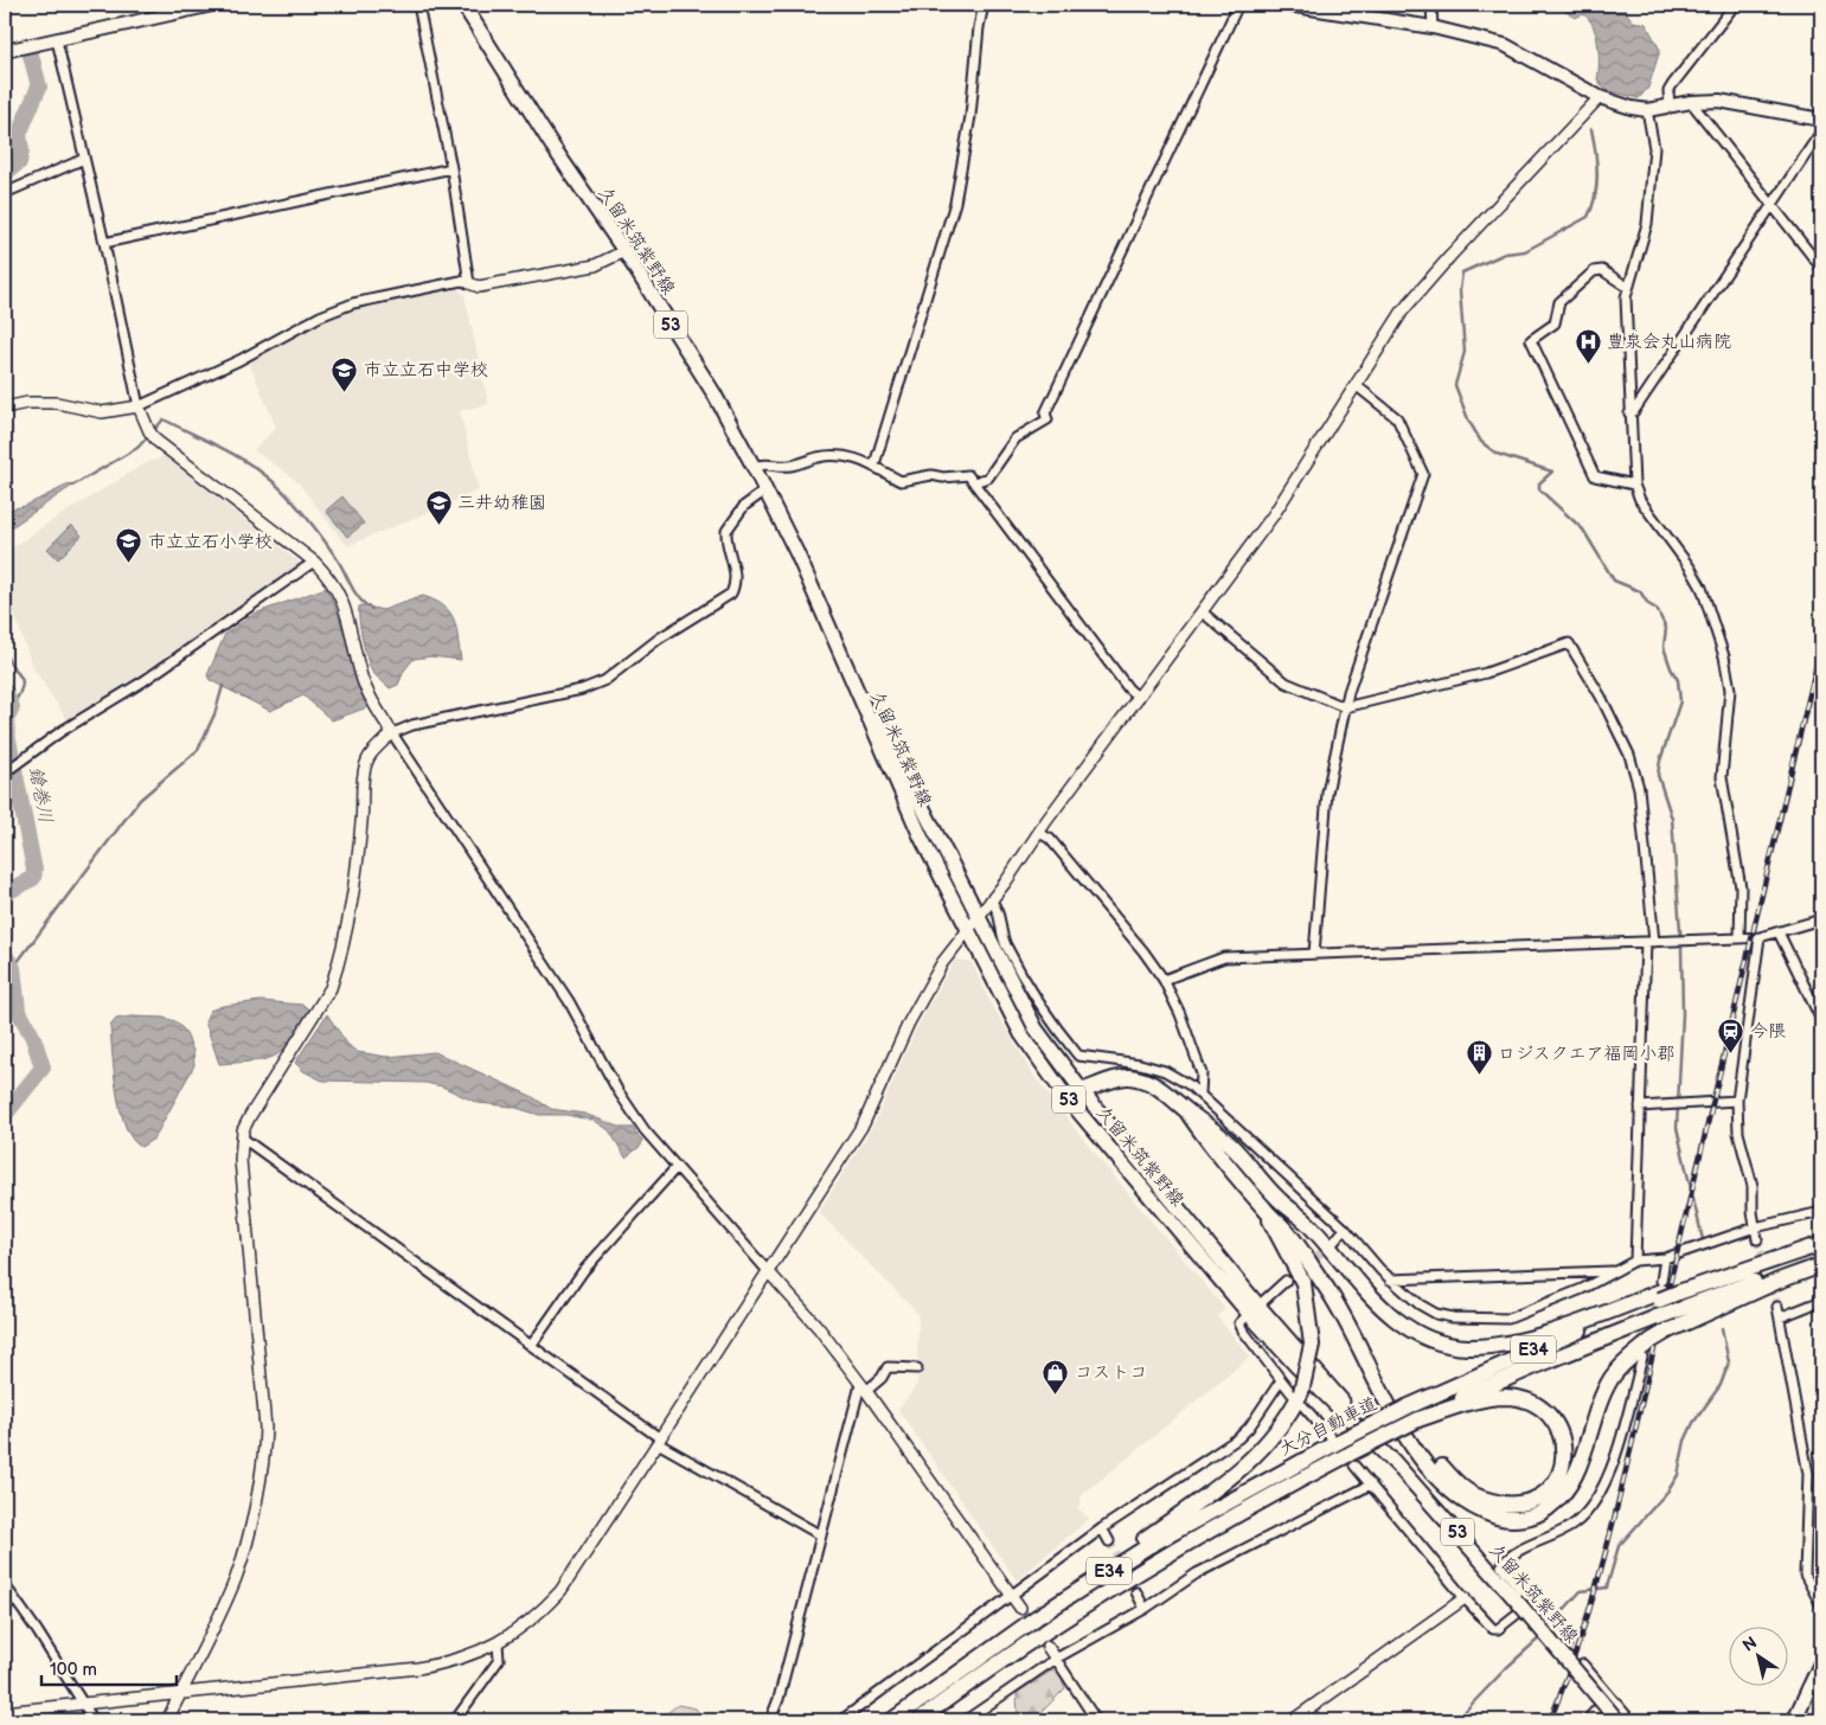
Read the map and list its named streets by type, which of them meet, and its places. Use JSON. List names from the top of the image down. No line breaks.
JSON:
{"streets":{"highway":["E34","大分自動車道"],"main road":["久留米筑紫野線","53"]},"water":["鎗巻川"],"places":{"hospital":["豊泉会丸山病院"],"school or university":["市立立石中学校","三井幼稚園","市立立石小学校"],"station":["今隈"],"building":["ロジスクエア福岡小郡"],"shop":["コストコ"]},"scale_bar":"100 m","north":"top left"}
